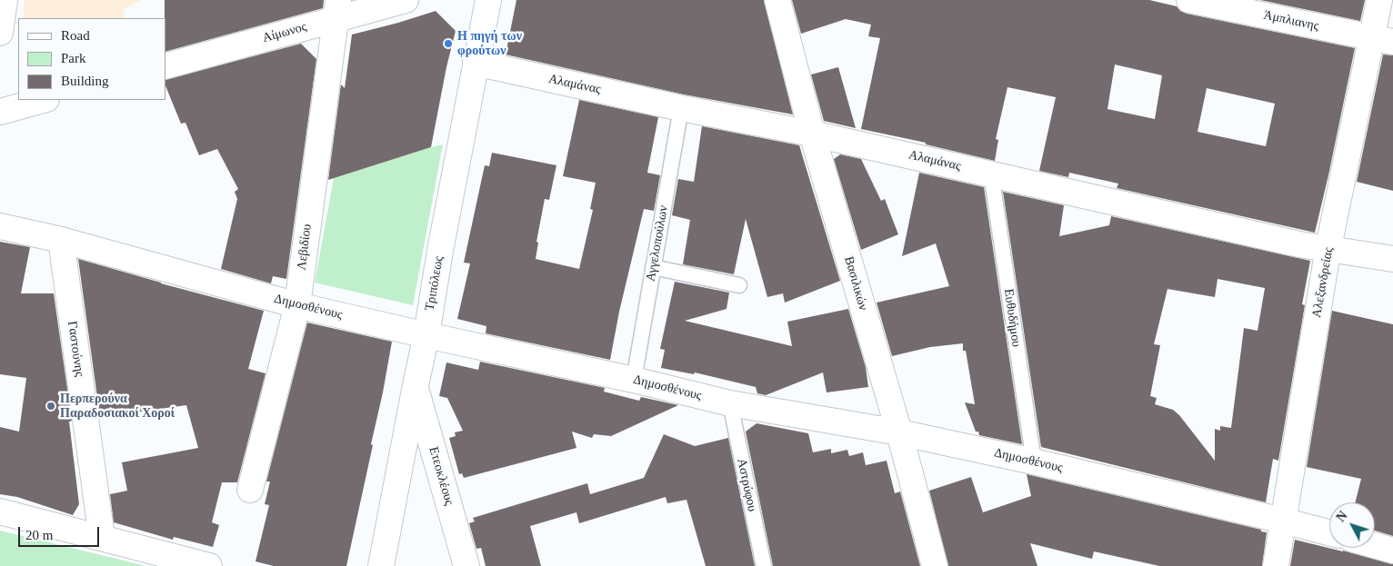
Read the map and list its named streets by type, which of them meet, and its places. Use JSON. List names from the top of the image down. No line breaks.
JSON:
{"streets":{"street":["Άμπλιανης","Αίμωνος","Αλαμάνας","Λεβιδίου","Αλεξανδρείας","Τριπόλεως","Βασιλικών","Δημοσθένους","Γαστούνης","Ετεοκλέους"],"lane":["Αγγελοπούλων","Ευθυδήμου","Αστρύφου"]},"crossings":[["Άμπλιανης","Αλεξανδρείας"],["Αίμωνος","Λεβιδίου"],["Αλαμάνας","Αγγελοπούλων"],["Αλαμάνας","Αλεξανδρείας"],["Αλαμάνας","Τριπόλεως"],["Αλαμάνας","Βασιλικών"],["Αλαμάνας","Ευθυδήμου"],["Αγγελοπούλων","Δημοσθένους"],["Λεβιδίου","Δημοσθένους"],["Αλεξανδρείας","Δημοσθένους"],["Τριπόλεως","Δημοσθένους"],["Τριπόλεως","Ετεοκλέους"],["Βασιλικών","Δημοσθένους"],["Δημοσθένους","Ευθυδήμου"],["Δημοσθένους","Γαστούνης"],["Δημοσθένους","Αστρύφου"]],"places":["Η πηγή των φρούτων","Περπερούνα Παραδοσιακοί Χοροί"],"legend":["Road","Park","Building"],"scale_bar":"20 m","north":"top left"}
